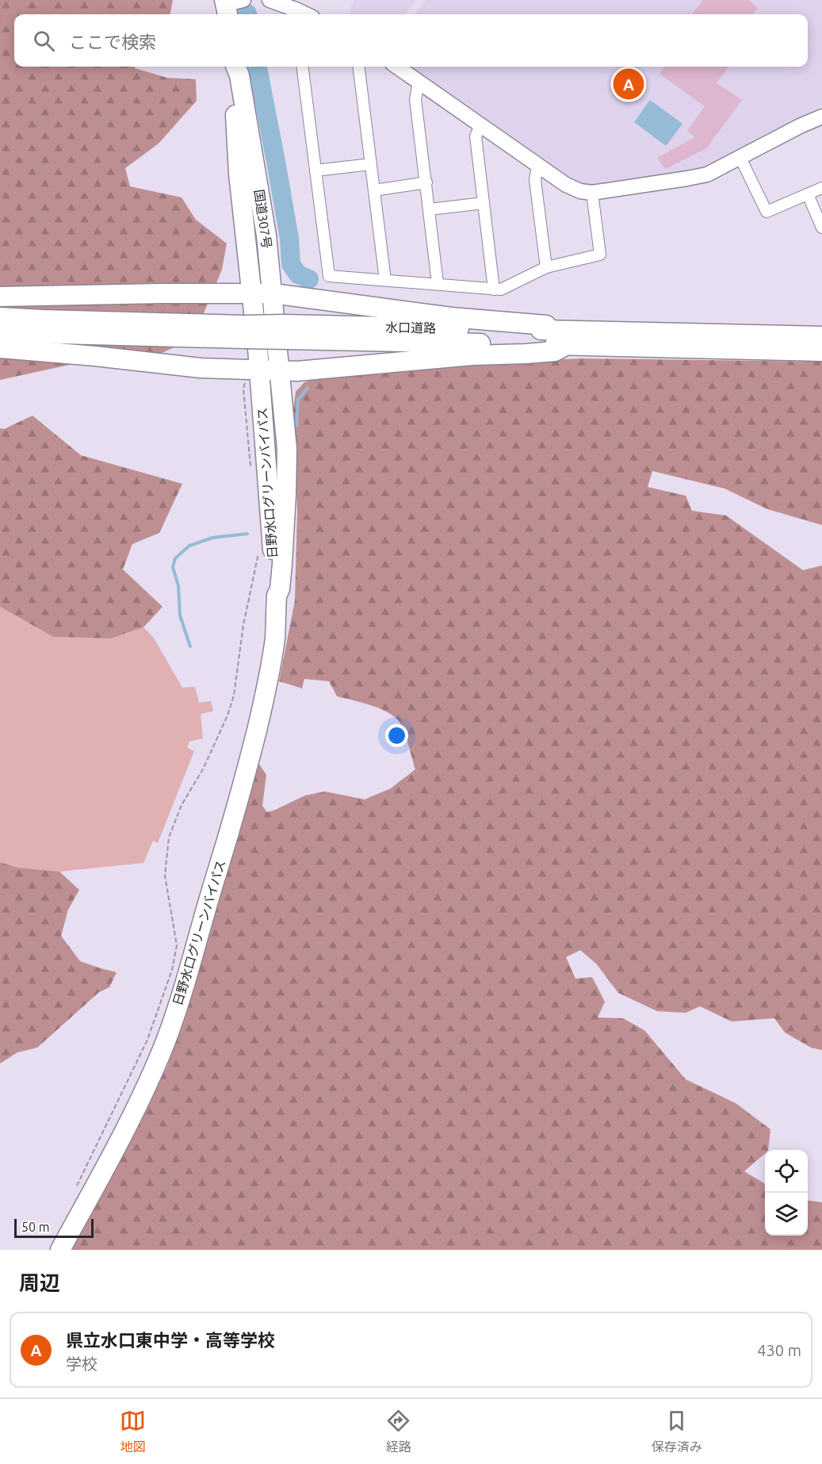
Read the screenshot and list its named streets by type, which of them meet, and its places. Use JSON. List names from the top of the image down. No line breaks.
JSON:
{"streets":{"highway":["国道307号","水口道路","日野水口グリーンバイパス"]},"crossings":[["国道307号","日野水口グリーンバイパス"]],"scale_bar":"50 m","page":{"search":"ここで検索","pins":"A","scale":"50 m","heading":"周辺","list":[{"mark":"A","name":"県立水口東中学・高等学校","note":"学校","value":"430 m"}],"nav":["地図","経路","保存済み"]}}
